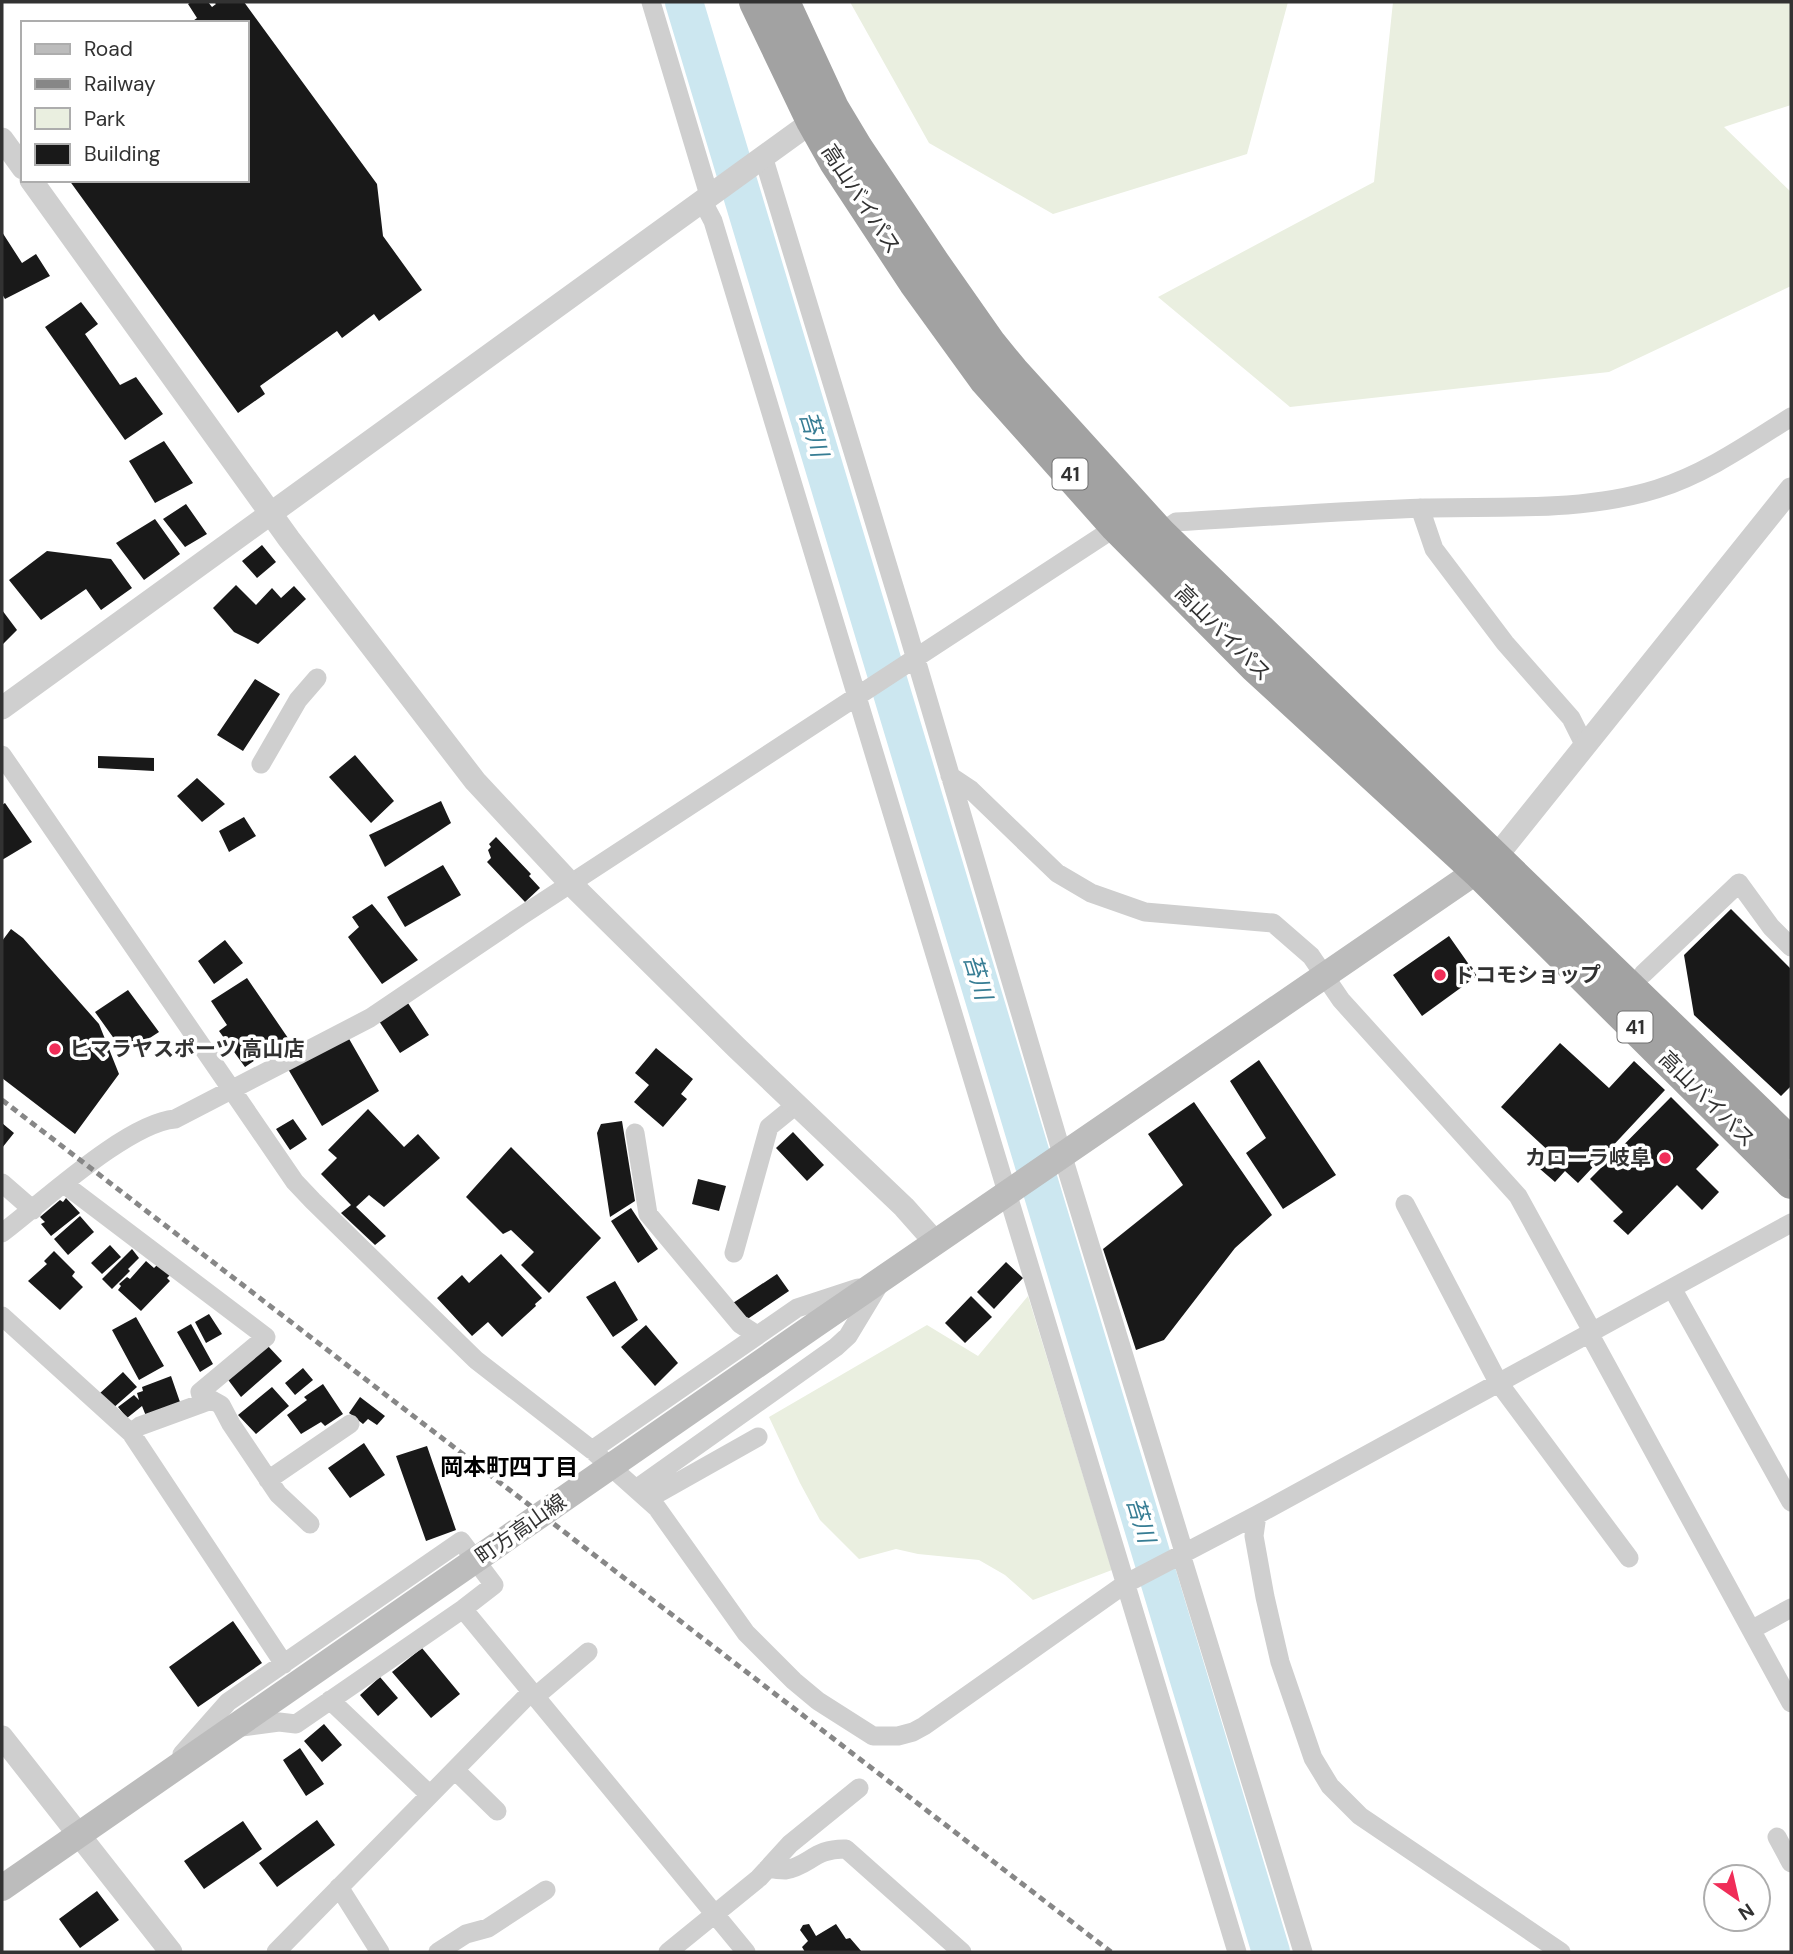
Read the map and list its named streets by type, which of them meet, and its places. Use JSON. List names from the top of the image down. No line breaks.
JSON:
{"streets":{"highway":["高山バイパス","41"],"main road":["町方高山線"]},"districts":["岡本町四丁目"],"water":["苔川"],"places":["ドコモショップ","ヒマラヤスポーツ 高山店","カローラ岐阜"],"legend":["Road","Railway","Park","Building"],"north":"bottom right"}
